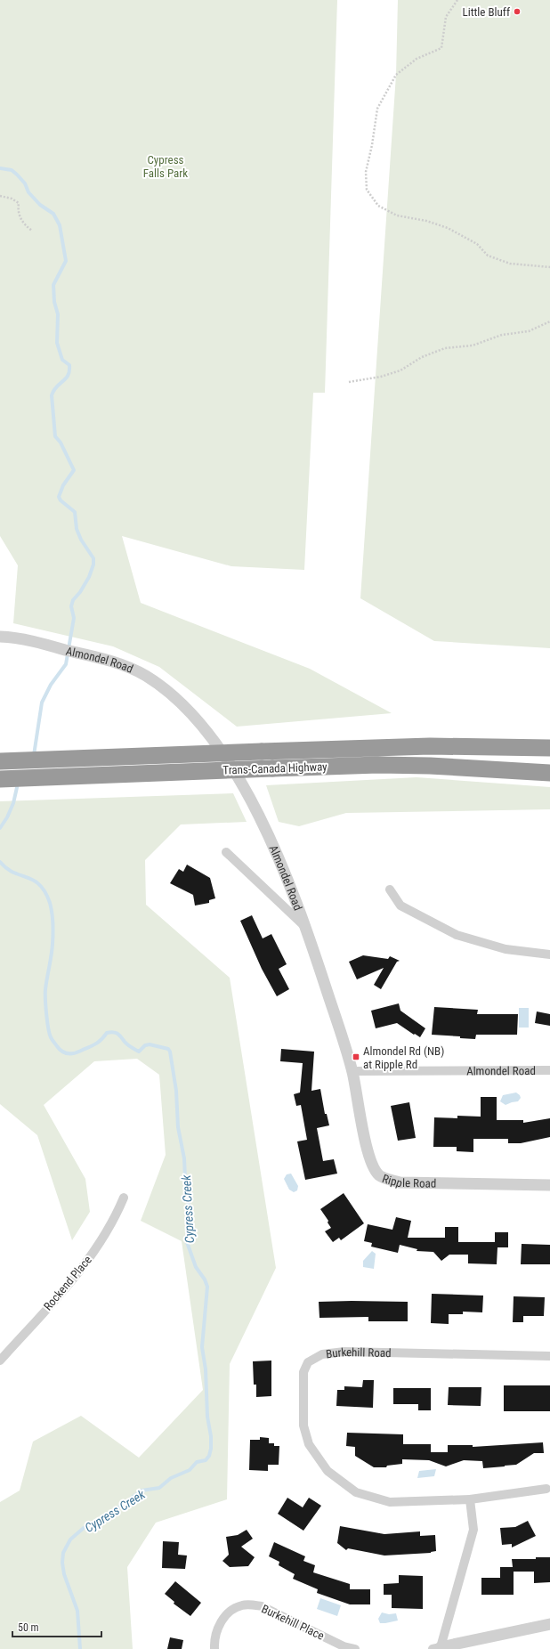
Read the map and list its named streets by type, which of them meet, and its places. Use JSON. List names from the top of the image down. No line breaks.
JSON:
{"streets":{"highway":["Trans-Canada Highway"],"street":["Almondel Road","Ripple Road","Rockend Place","Burkehill Road","Burkehill Place"]},"crossings":[["Almondel Road","Ripple Road"]],"water":["Cypress Creek"],"parks":["Cypress Falls Park"],"places":{"other":["Little Bluff"],"transit":["Almondel Rd (NB) at Ripple Rd"]},"scale_bar":"50 m"}
